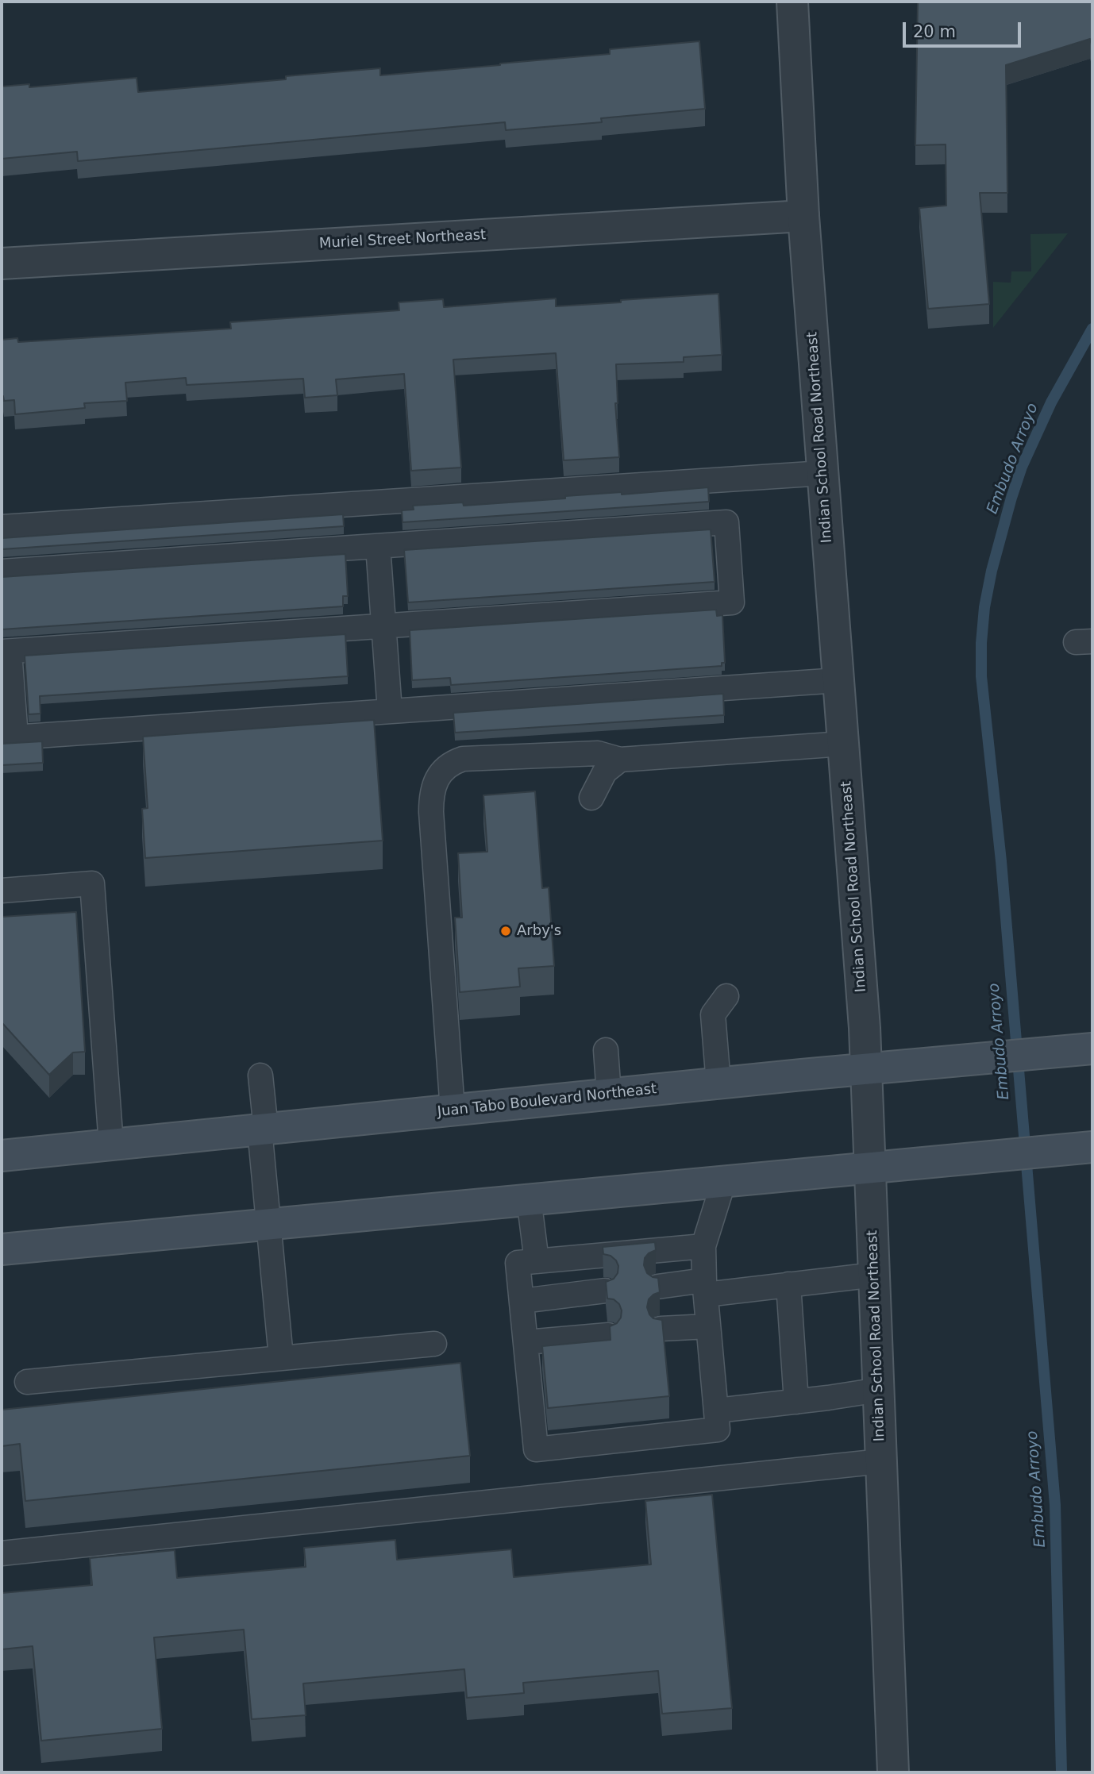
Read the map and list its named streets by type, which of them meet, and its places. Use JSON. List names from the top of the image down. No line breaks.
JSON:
{"streets":{"main road":["Juan Tabo Boulevard Northeast"],"street":["Muriel Street Northeast","Indian School Road Northeast"]},"crossings":[["Muriel Street Northeast","Indian School Road Northeast"],["Indian School Road Northeast","Juan Tabo Boulevard Northeast"]],"water":["Embudo Arroyo"],"places":["Arby's"],"scale_bar":"20 m"}
